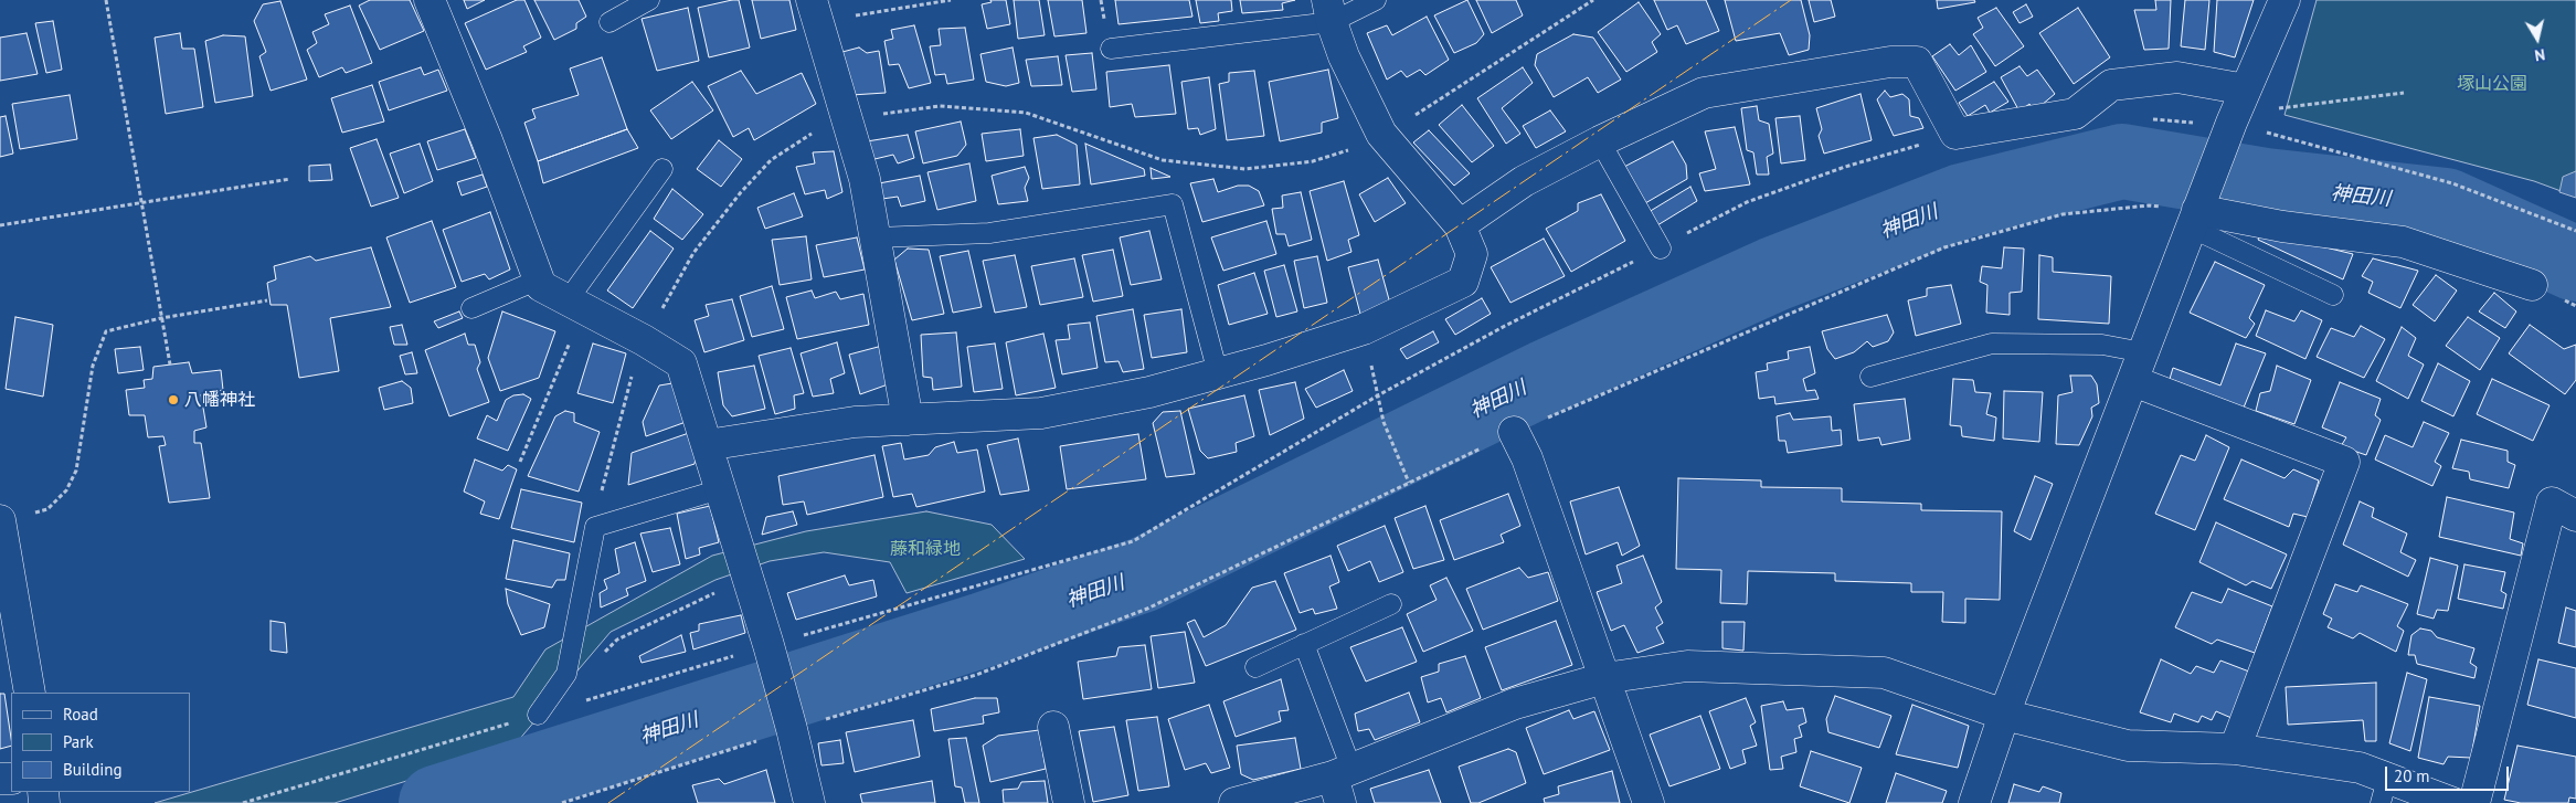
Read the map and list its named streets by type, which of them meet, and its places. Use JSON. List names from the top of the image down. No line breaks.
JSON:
{"water":["神田川"],"parks":["塚山公園","藤和緑地"],"places":["八幡神社"],"legend":["Road","Park","Building"],"scale_bar":"20 m","north":"bottom"}
